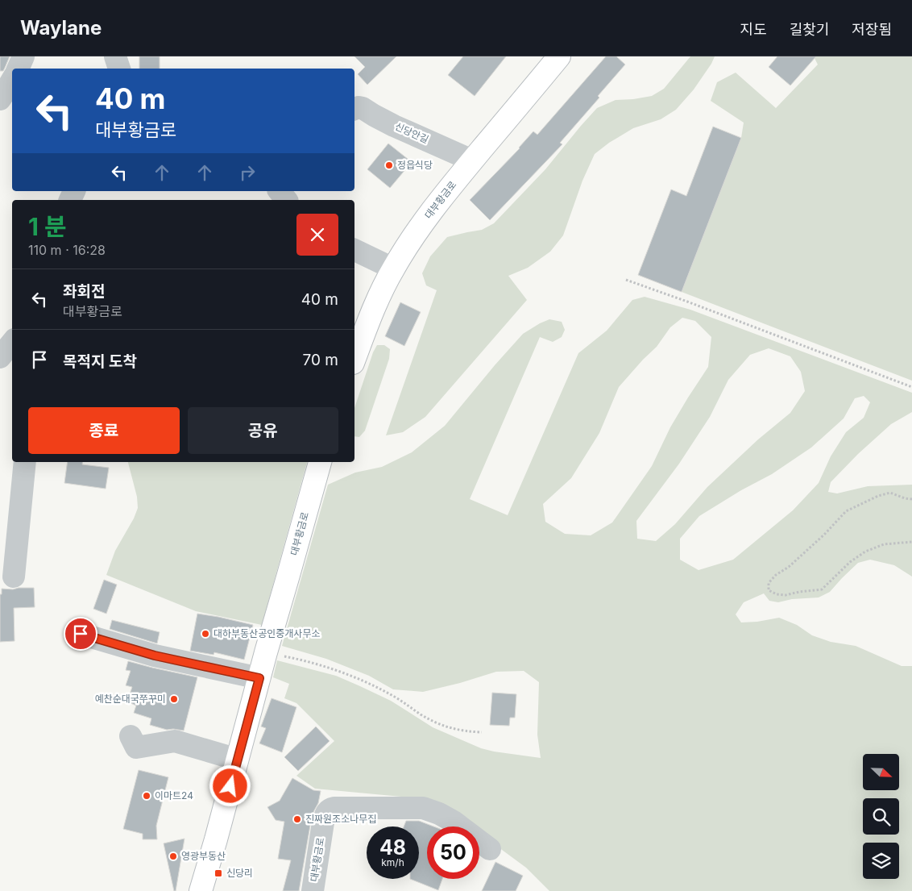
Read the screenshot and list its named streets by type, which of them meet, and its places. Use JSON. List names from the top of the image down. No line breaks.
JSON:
{"streets":{"main road":["대부황금로"],"lane":["신당안길"]},"crossings":[["신당안길","대부황금로"]],"places":{"other":["정읍식당","대하부동산공인중개사무소","예찬순대국쭈꾸미","이마트24","진짜원조소나무집","영광부동산"],"transit":["신당리"]},"north":"bottom right","page":{"header":"Waylane","nav":["지도","길찾기","저장됨"],"turn":["40 m","대부황금로"],"heading":["1 분","110 m · 16:28"],"list":[{"name":"좌회전","note":"대부황금로","value":"40 m"},{"name":"목적지 도착","value":"70 m"}],"buttons":["종료","공유"],"speed":"48 km/h","limit":"50"}}
